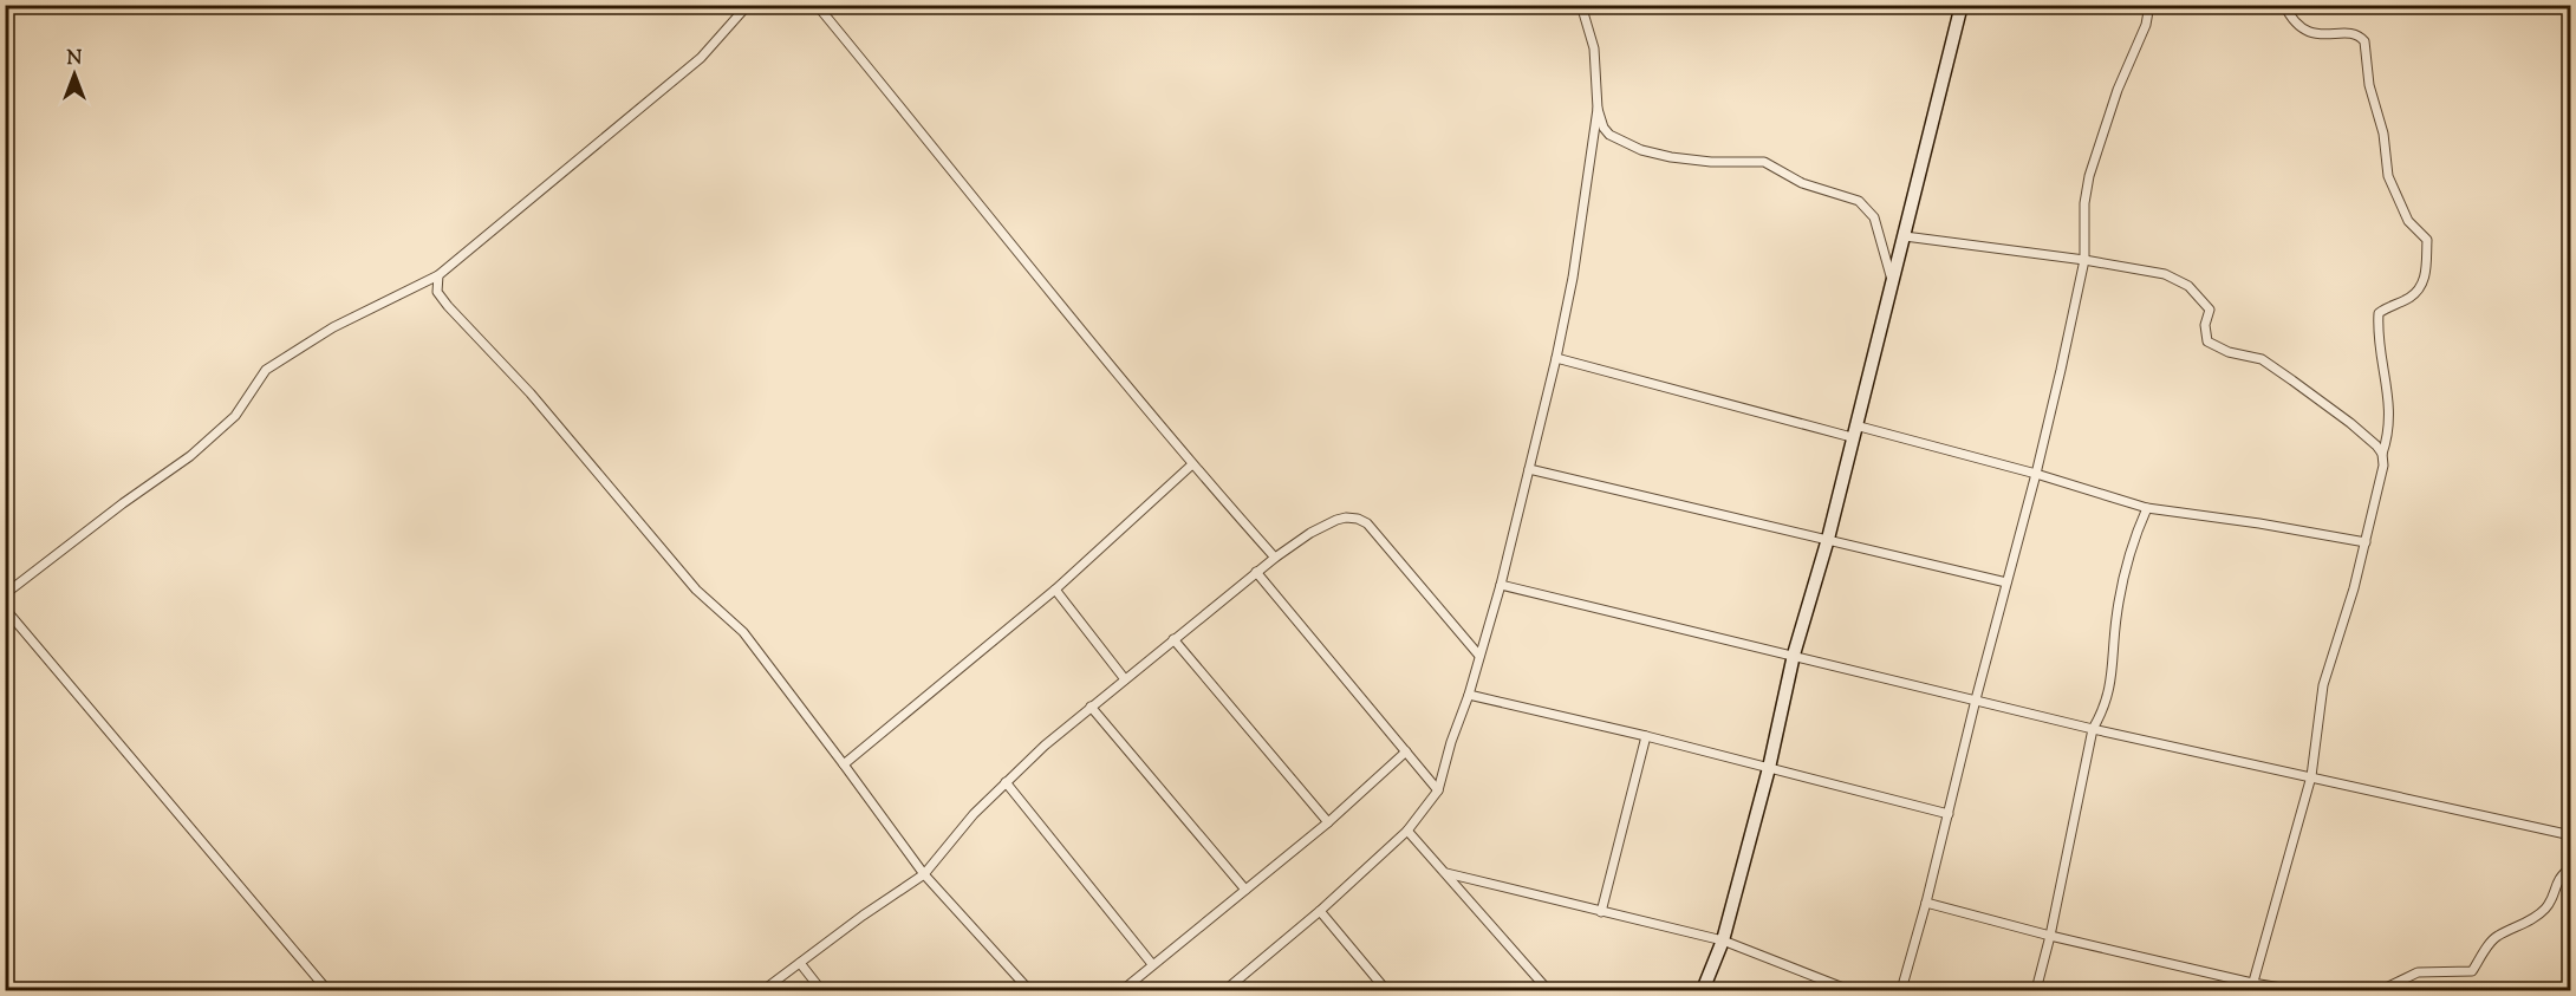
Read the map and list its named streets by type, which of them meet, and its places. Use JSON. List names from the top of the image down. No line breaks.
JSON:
{"north":"top"}
